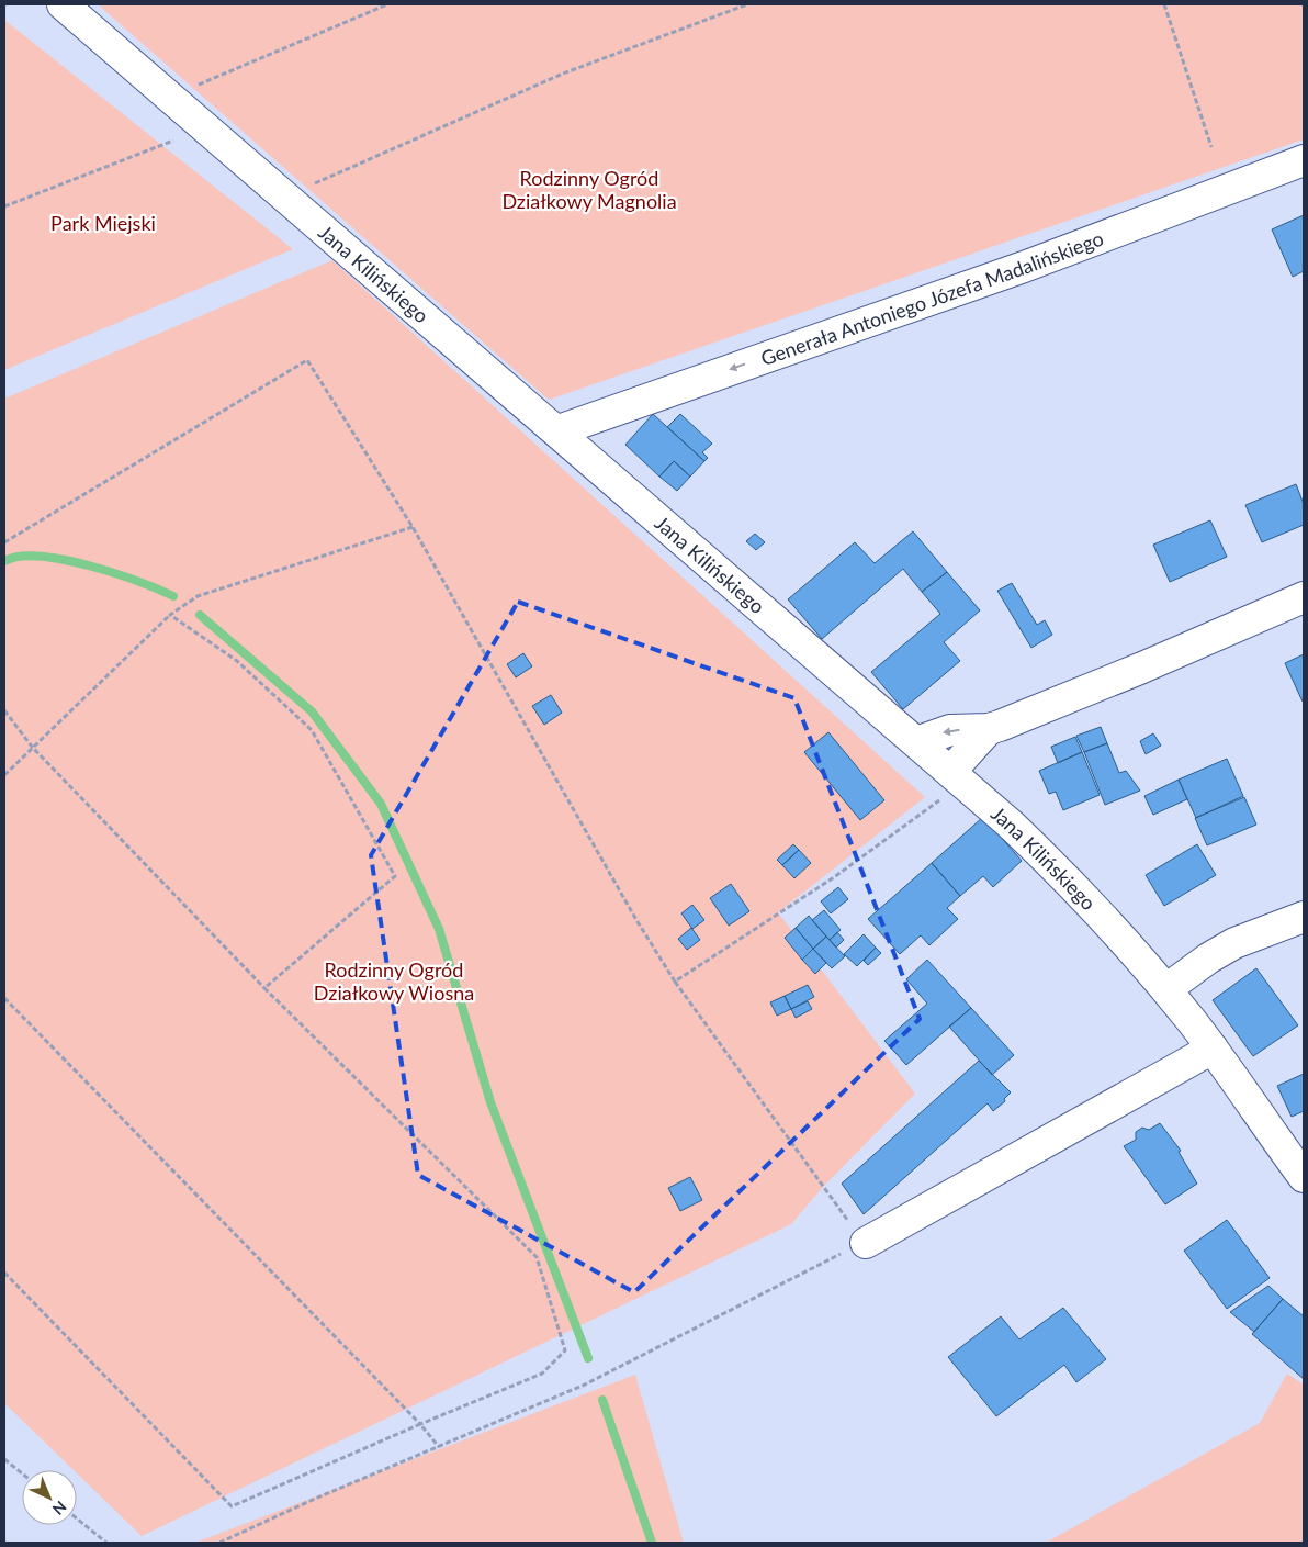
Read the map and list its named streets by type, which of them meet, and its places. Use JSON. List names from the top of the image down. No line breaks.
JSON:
{"streets":{"street":["Jana Kilińskiego","Generała Antoniego Józefa Madalińskiego"]},"crossings":[["Jana Kilińskiego","Generała Antoniego Józefa Madalińskiego"]],"one_way":["Generała Antoniego Józefa Madalińskiego"],"parks":["Rodzinny Ogród Działkowy Magnolia","Park Miejski","Rodzinny Ogród Działkowy Wiosna"],"north":"bottom right"}
